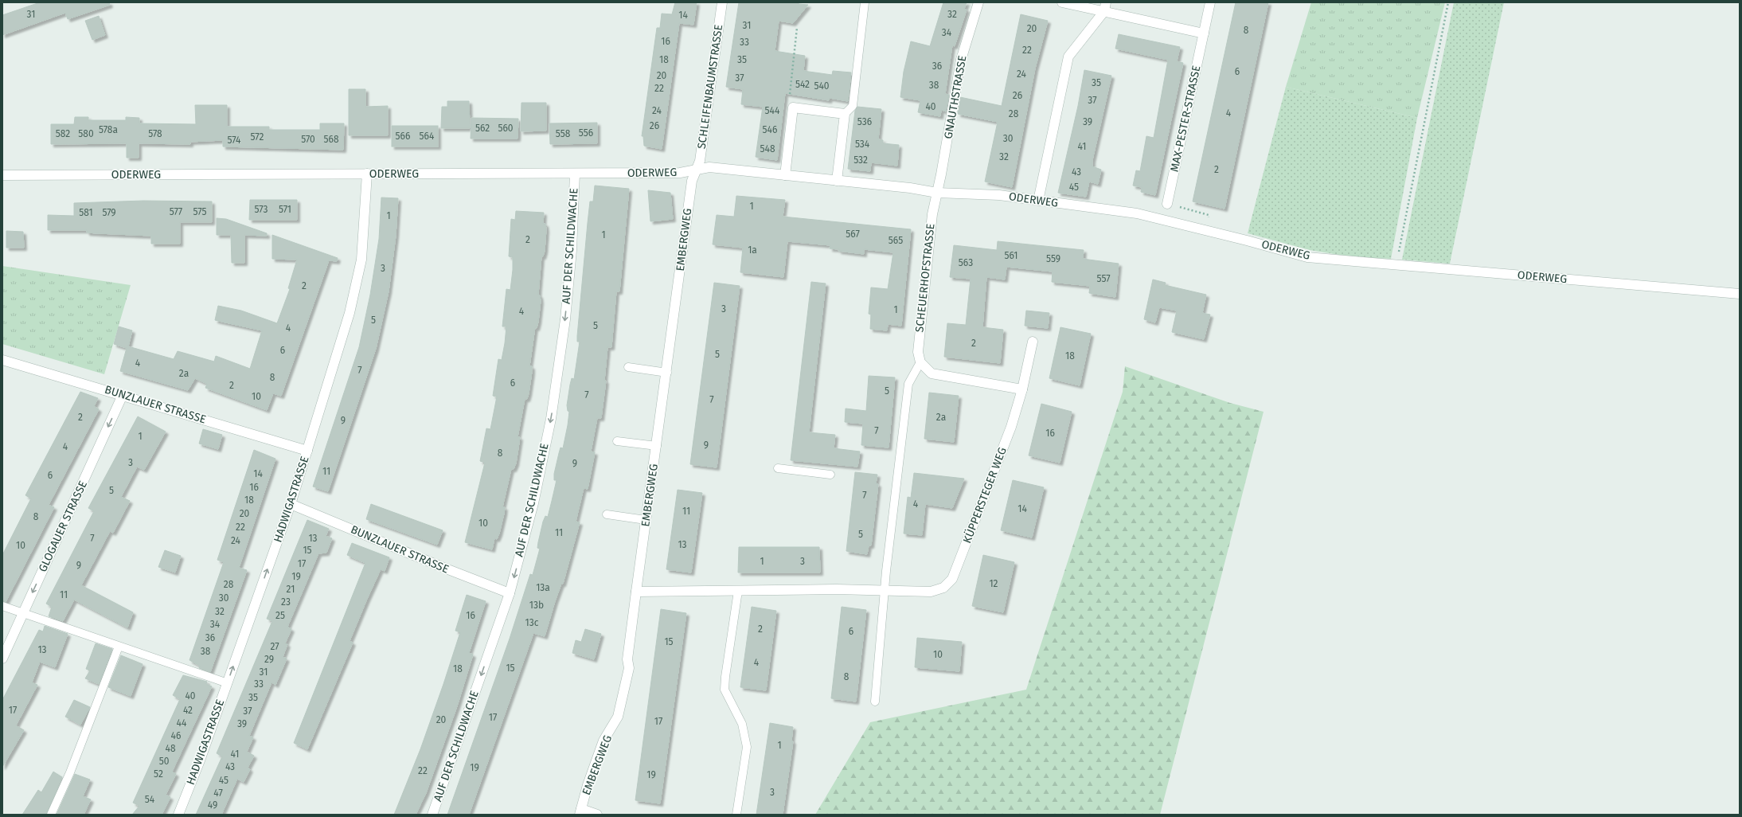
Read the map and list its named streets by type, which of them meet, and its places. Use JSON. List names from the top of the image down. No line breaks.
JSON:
{"streets":{"street":["SCHLEIFENBAUMSTRASSE","GNAUTHSTRASSE","MAX-PESTER-STRASSE","ODERWEG","EMBERGWEG","AUF DER SCHILDWACHE","SCHEUERHOFSTRASSE","BUNZLAUER STRASSE","KÜPPERSTEGER WEG","HADWIGASTRASSE","GLOGAUER STRASSE"]},"crossings":[["SCHLEIFENBAUMSTRASSE","ODERWEG"],["SCHLEIFENBAUMSTRASSE","EMBERGWEG"],["GNAUTHSTRASSE","ODERWEG"],["GNAUTHSTRASSE","SCHEUERHOFSTRASSE"],["ODERWEG","EMBERGWEG"],["ODERWEG","AUF DER SCHILDWACHE"],["ODERWEG","SCHEUERHOFSTRASSE"],["ODERWEG","HADWIGASTRASSE"],["EMBERGWEG","KÜPPERSTEGER WEG"],["AUF DER SCHILDWACHE","BUNZLAUER STRASSE"],["BUNZLAUER STRASSE","HADWIGASTRASSE"],["BUNZLAUER STRASSE","GLOGAUER STRASSE"]],"one_way":["AUF DER SCHILDWACHE","GLOGAUER STRASSE"],"house_numbers":["31","32","14","31","20","8","34","16","33","22","18","35","36","6","24","20","37","35","542","38","540","22","26","37","40","24","544","4","28","536","39","26","562","560","578a","546","556","582","580","578","558","566","564","572","30","570","568","574","534","41","548","32","532","2","43","45","1","573","571","577","575","581","579","1","567","1","2","565","1a","561","559","563","3","557","2","3","1","4","5","5","4","2","6","5","18","4","7","2a","8","6","2","5","7","10","7","2","2a","9","7","16","1","9","4","8","3","9","11","14","6","16","5","7","18","4","14","11","20","8","10","22","11","5","7","13","24","13","10","15","1","3","17","9","19","12","28","13a","21","11","30","23","13b","32","25","16","13c","34","2","6","36","15","27","13","38","10","29","4","15","18","31","8","33","40","35","17","42","37","17","20","17","44","39","46","1","48","41","50","43","19","22","52","19","45","3","47","54","49"]}
